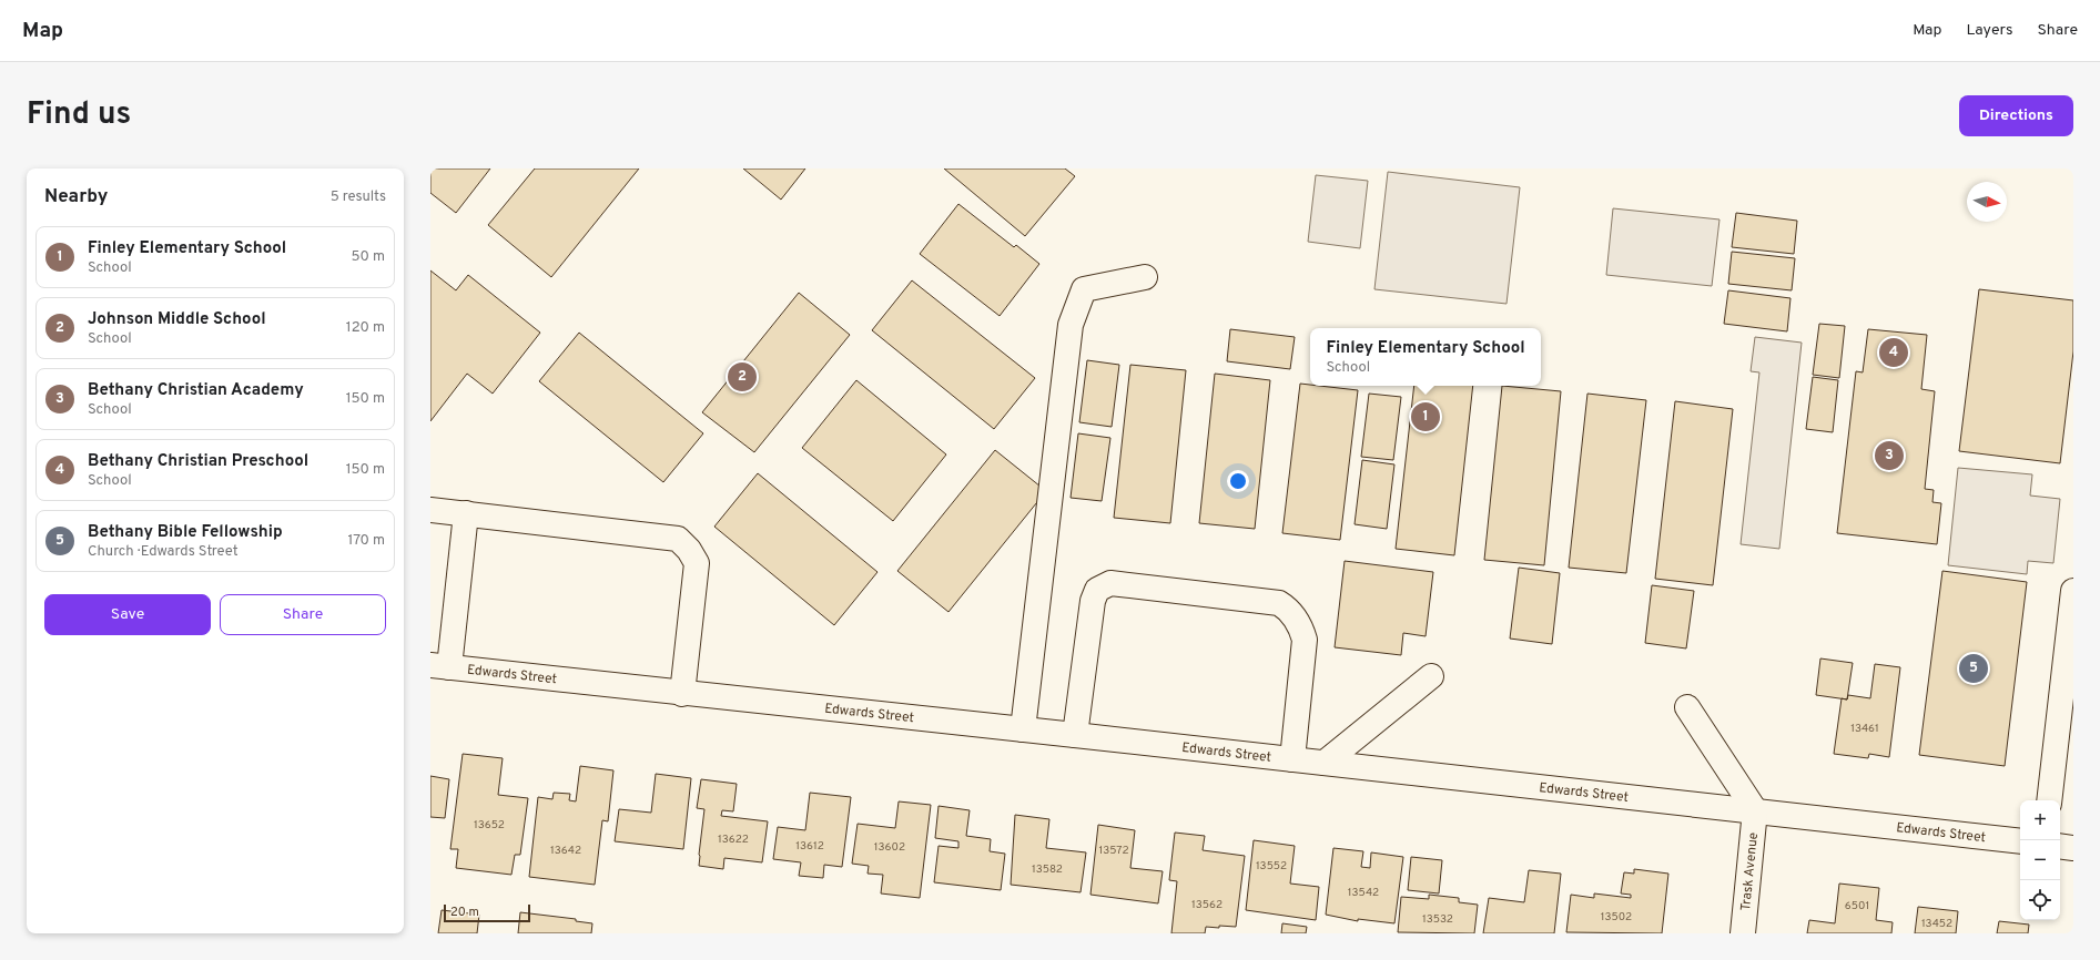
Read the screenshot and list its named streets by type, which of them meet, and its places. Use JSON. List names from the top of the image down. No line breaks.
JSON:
{"streets":{"street":["Edwards Street","Trask Avenue"]},"crossings":[["Edwards Street","Trask Avenue"]],"house_numbers":["13461","13652","13622","13612","13602","13642","13572","13552","13582","13542","13562","6501","13502","13532","13452"],"scale_bar":"20 m","north":"right","page":{"header":"Map","nav":["Map","Layers","Share"],"title":"Find us","buttons":["Directions",["Save","Share"]],"heading":["Nearby","5 results"],"list":[{"mark":"1","name":"Finley Elementary School","note":"School","value":"50 m"},{"mark":"2","name":"Johnson Middle School","note":"School","value":"120 m"},{"mark":"3","name":"Bethany Christian Academy","note":"School","value":"150 m"},{"mark":"4","name":"Bethany Christian Preschool","note":"School","value":"150 m"},{"mark":"5","name":"Bethany Bible Fellowship","note":"Church · Edwards Street","value":"170 m"}],"popup":["Finley Elementary School","School"],"pins":["4","2","1","3","5"],"map_buttons":["+","−"],"scale":"20 m"}}
